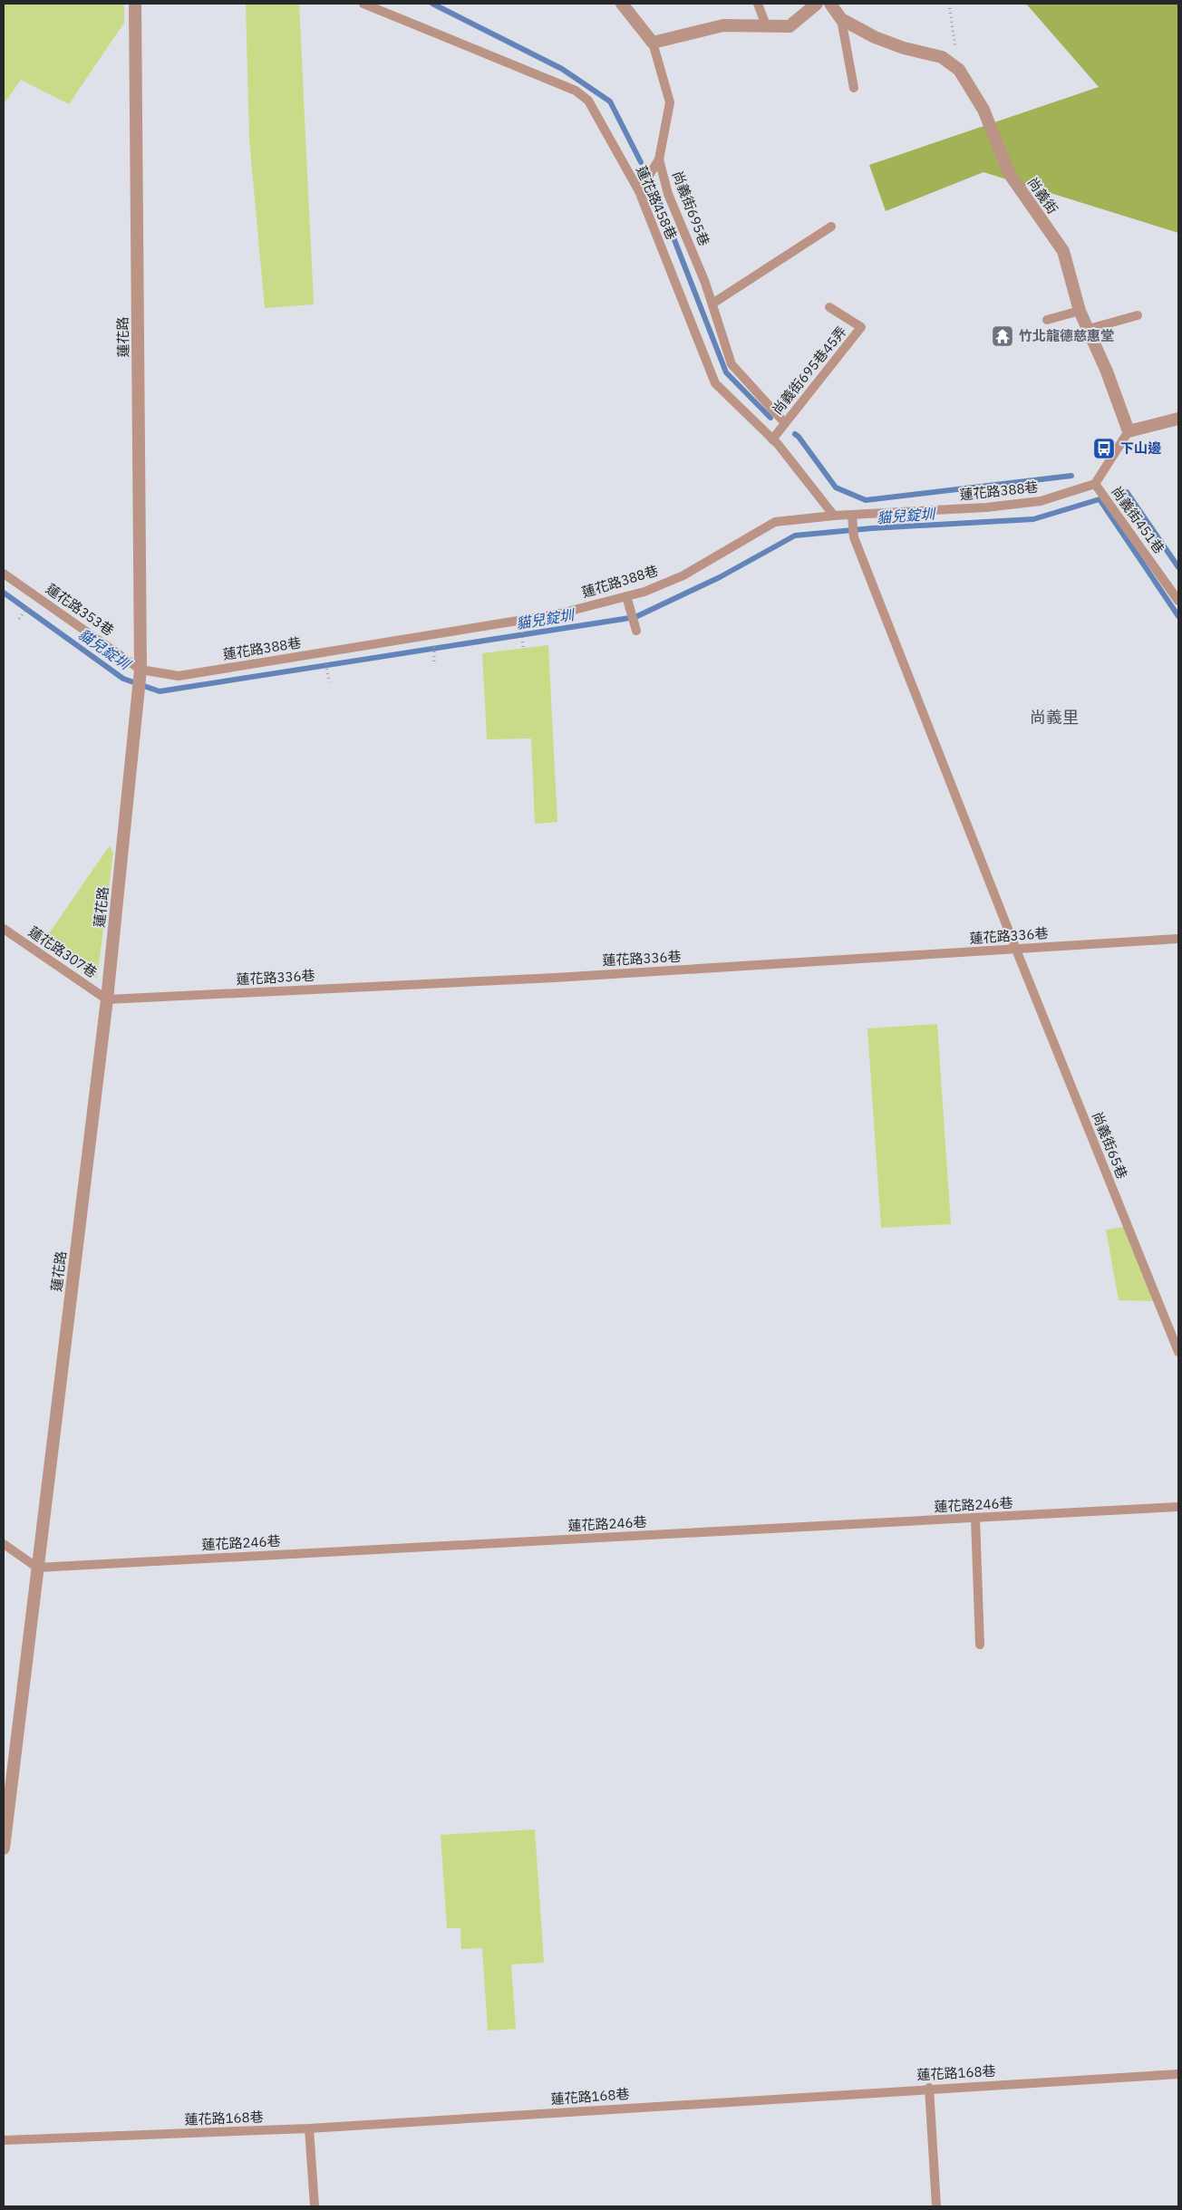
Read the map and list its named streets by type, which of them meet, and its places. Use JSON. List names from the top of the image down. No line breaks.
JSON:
{"streets":{"street":["尚義街","蓮花路"],"lane":["蓮花路458巷","尚義街695巷","尚義街695巷45弄","蓮花路388巷","尚義街451巷","蓮花路353巷","蓮花路336巷","蓮花路307巷","尚義街65巷","蓮花路246巷","蓮花路168巷"]},"crossings":[["尚義街","尚義街451巷"],["蓮花路458巷","尚義街695巷45弄"],["蓮花路458巷","蓮花路388巷"],["尚義街695巷","尚義街695巷45弄"],["蓮花路","蓮花路388巷"],["蓮花路","蓮花路353巷"],["蓮花路","蓮花路336巷"],["蓮花路","蓮花路307巷"],["蓮花路","蓮花路246巷"],["蓮花路388巷","尚義街451巷"],["蓮花路388巷","蓮花路353巷"],["蓮花路388巷","尚義街65巷"],["蓮花路336巷","蓮花路307巷"],["蓮花路336巷","尚義街65巷"]],"districts":["尚義里"],"water":["貓兒錠圳"],"places":{"temple":["竹北龍德慈惠堂"],"bus stop":["下山邊"]}}
